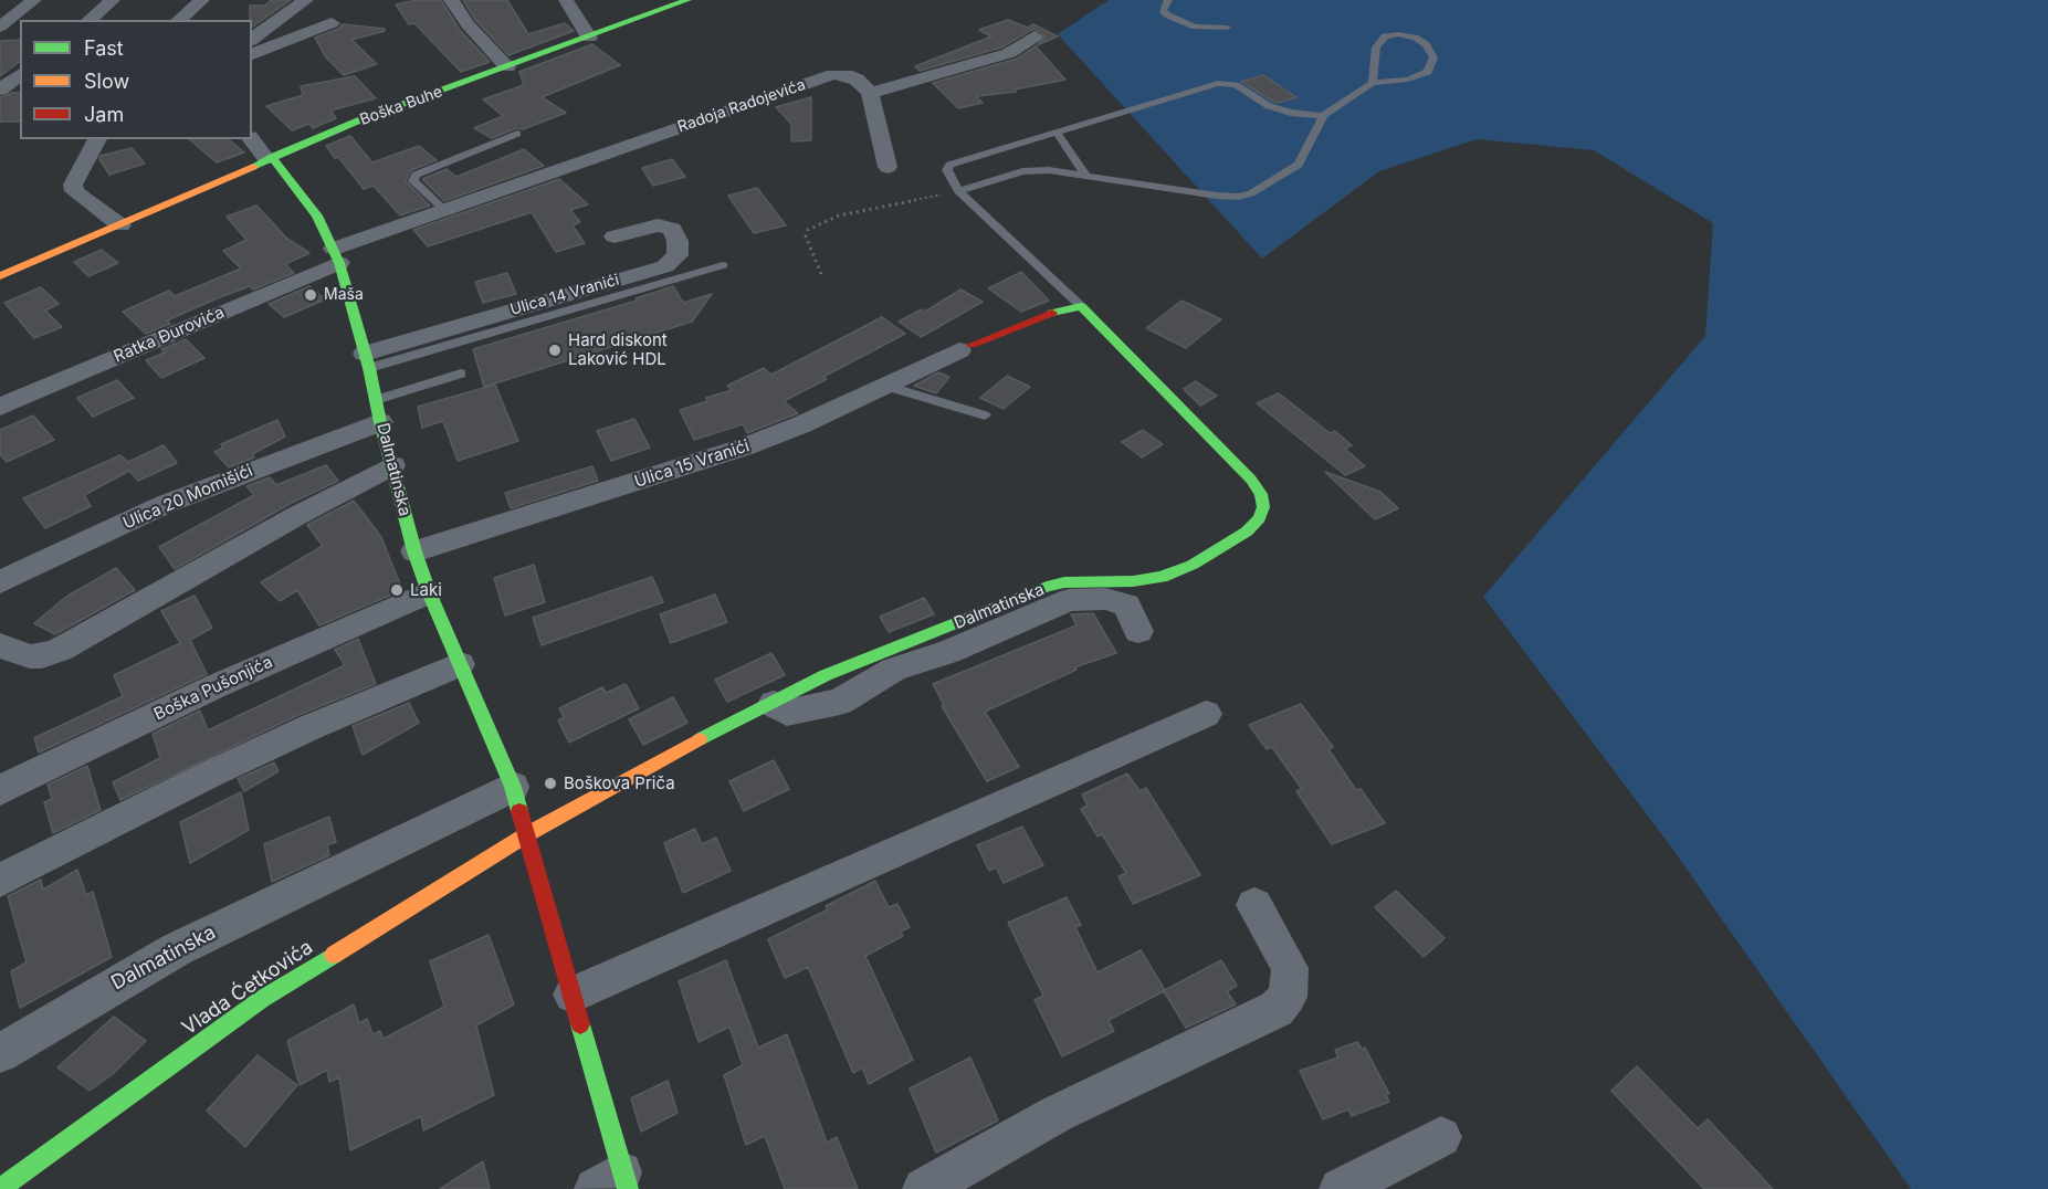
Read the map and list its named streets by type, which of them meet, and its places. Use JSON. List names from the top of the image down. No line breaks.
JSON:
{"streets":{"street":["Boška Buhe","Radoja Radojevića","Ulica 14 Vranići","Ratka Đurovića","Ulica 15 Vranići","Dalmatinska","Ulica 20 Momišići","Boška Pušonjića","Vlada Ćetkovića"]},"crossings":[["Boška Buhe","Dalmatinska"],["Radoja Radojevića","Ratka Đurovića"],["Radoja Radojevića","Dalmatinska"],["Ulica 14 Vranići","Dalmatinska"],["Ratka Đurovića","Dalmatinska"],["Ulica 15 Vranići","Dalmatinska"],["Dalmatinska","Ulica 20 Momišići"],["Dalmatinska","Boška Pušonjića"],["Dalmatinska","Vlada Ćetkovića"]],"places":["Maša","Hard diskont Laković HDL","Laki","Boškova Priča"],"legend":["Fast","Slow","Jam"]}
